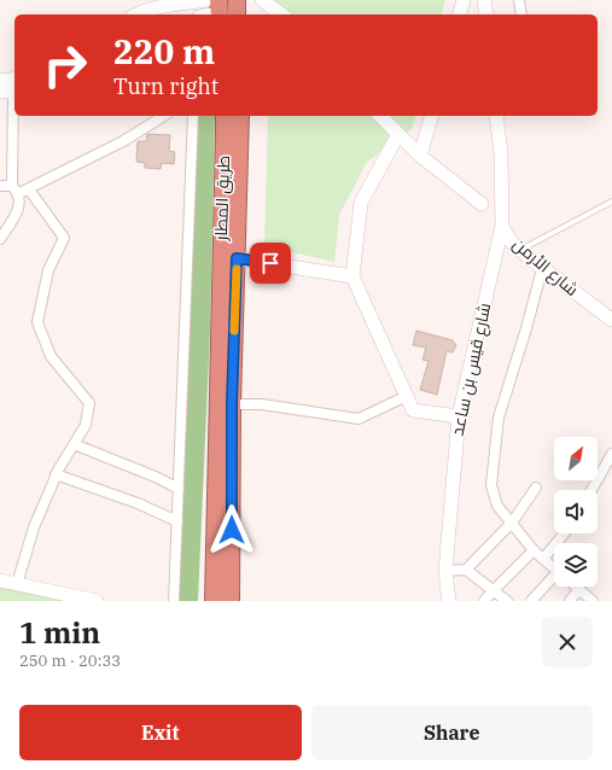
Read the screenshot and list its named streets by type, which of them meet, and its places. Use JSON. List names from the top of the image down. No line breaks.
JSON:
{"streets":{"highway":["طريق المطار"],"main road":["شارع الأرمن","شارع قيس بن ساعد"]},"crossings":[["شارع الأرمن","شارع قيس بن ساعد"]],"north":"top right","page":{"turn":["220 m","Turn right"],"heading":["1 min","250 m · 20:33"],"buttons":["Exit","Share"]}}
